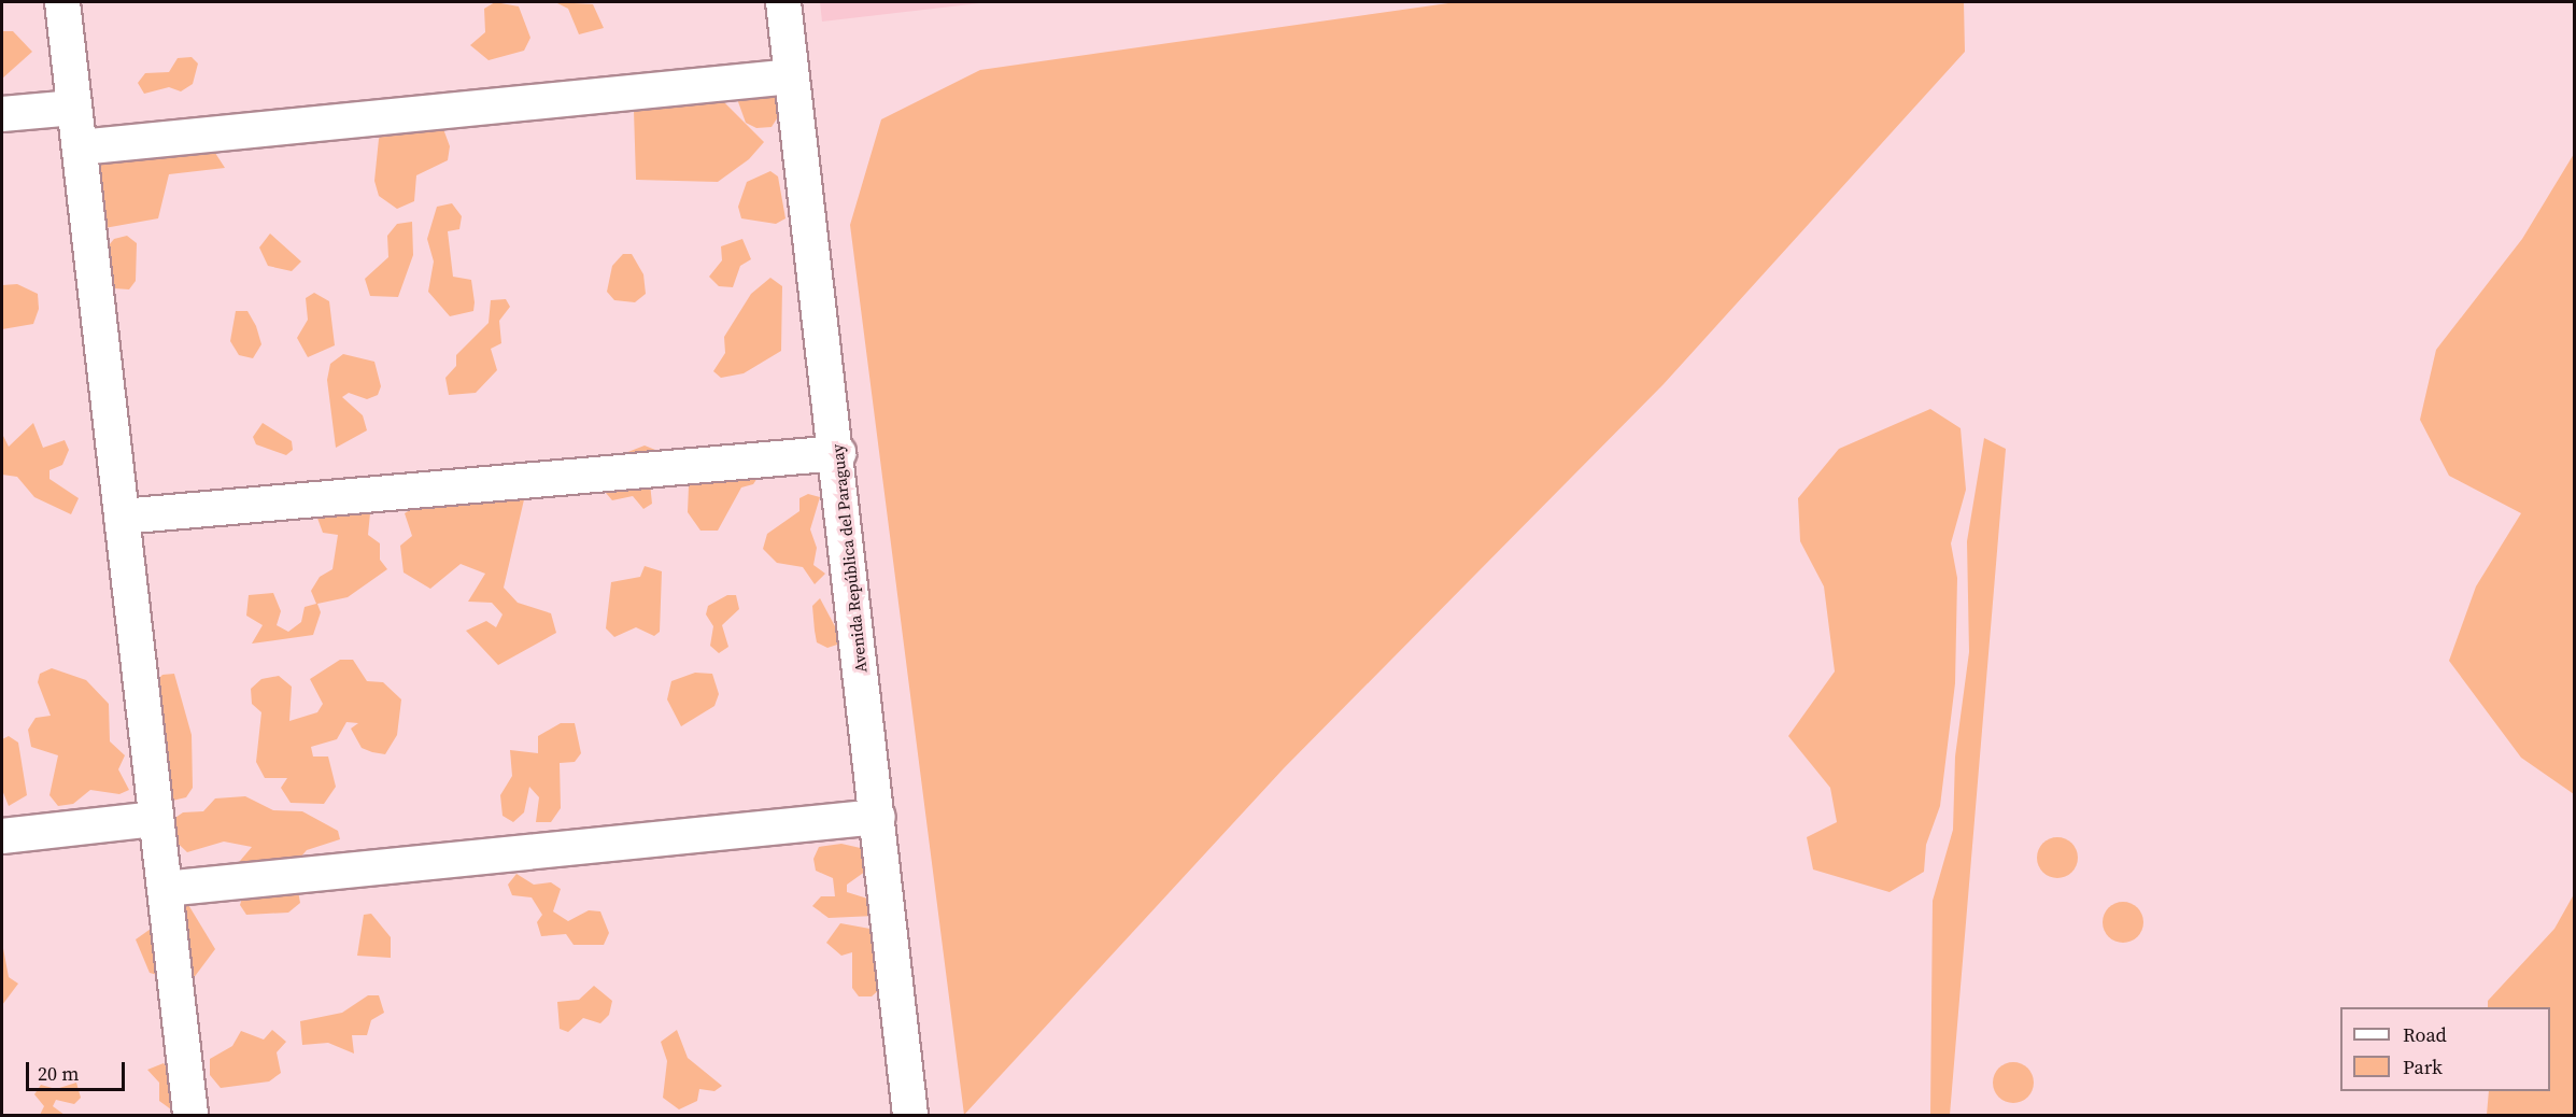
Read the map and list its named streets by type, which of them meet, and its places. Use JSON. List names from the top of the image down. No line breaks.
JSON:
{"streets":{"street":["Avenida República del Paraguay"]},"legend":["Road","Park"],"scale_bar":"20 m"}
